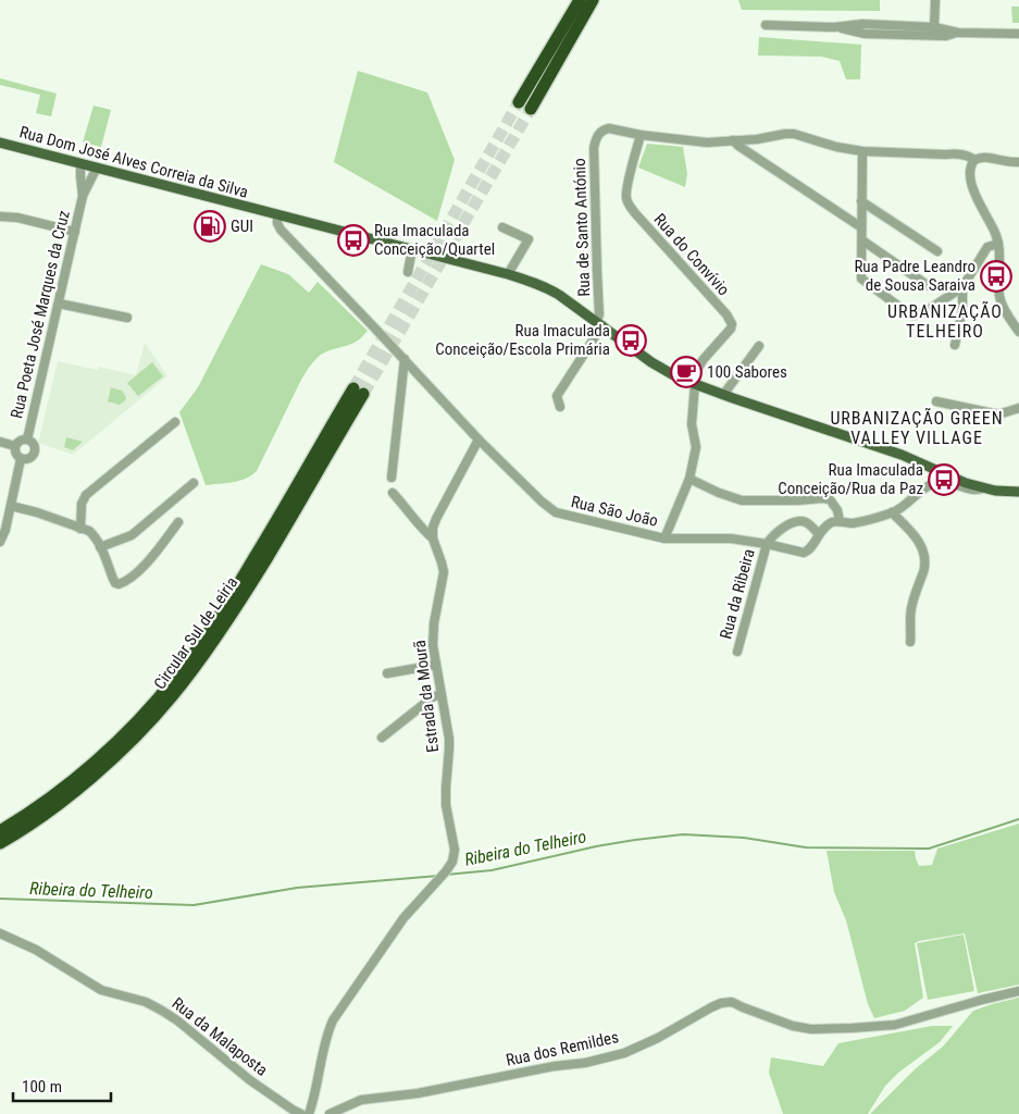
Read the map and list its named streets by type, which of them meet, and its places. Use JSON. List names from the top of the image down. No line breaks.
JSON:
{"streets":{"highway":["Circular Sul de Leiria"],"main road":["Rua Dom José Alves Correia da Silva"],"street":["Rua de Santo António","Rua do Convívio","Rua Poeta José Marques da Cruz","Rua São João","Rua da Ribeira","Estrada da Mourã","Rua da Malaposta","Rua dos Remildes"]},"crossings":[["Rua Dom José Alves Correia da Silva","Rua de Santo António"],["Rua Dom José Alves Correia da Silva","Rua do Convívio"],["Rua Dom José Alves Correia da Silva","Rua Poeta José Marques da Cruz"],["Rua Dom José Alves Correia da Silva","Rua São João"],["Rua de Santo António","Rua do Convívio"],["Rua São João","Rua da Ribeira"]],"districts":["URBANIZAÇÃO TELHEIRO","URBANIZAÇÃO GREEN VALLEY VILLAGE"],"water":["Ribeira do Telheiro"],"places":{"fuel station":["GUI"],"bus stop":["Rua Imaculada Conceição/Quartel","Rua Padre Leandro de Sousa Saraiva","Rua Imaculada Conceição/Escola Primária","Rua Imaculada Conceição/Rua da Paz"],"cafe":["100 Sabores"]},"scale_bar":"100 m"}
